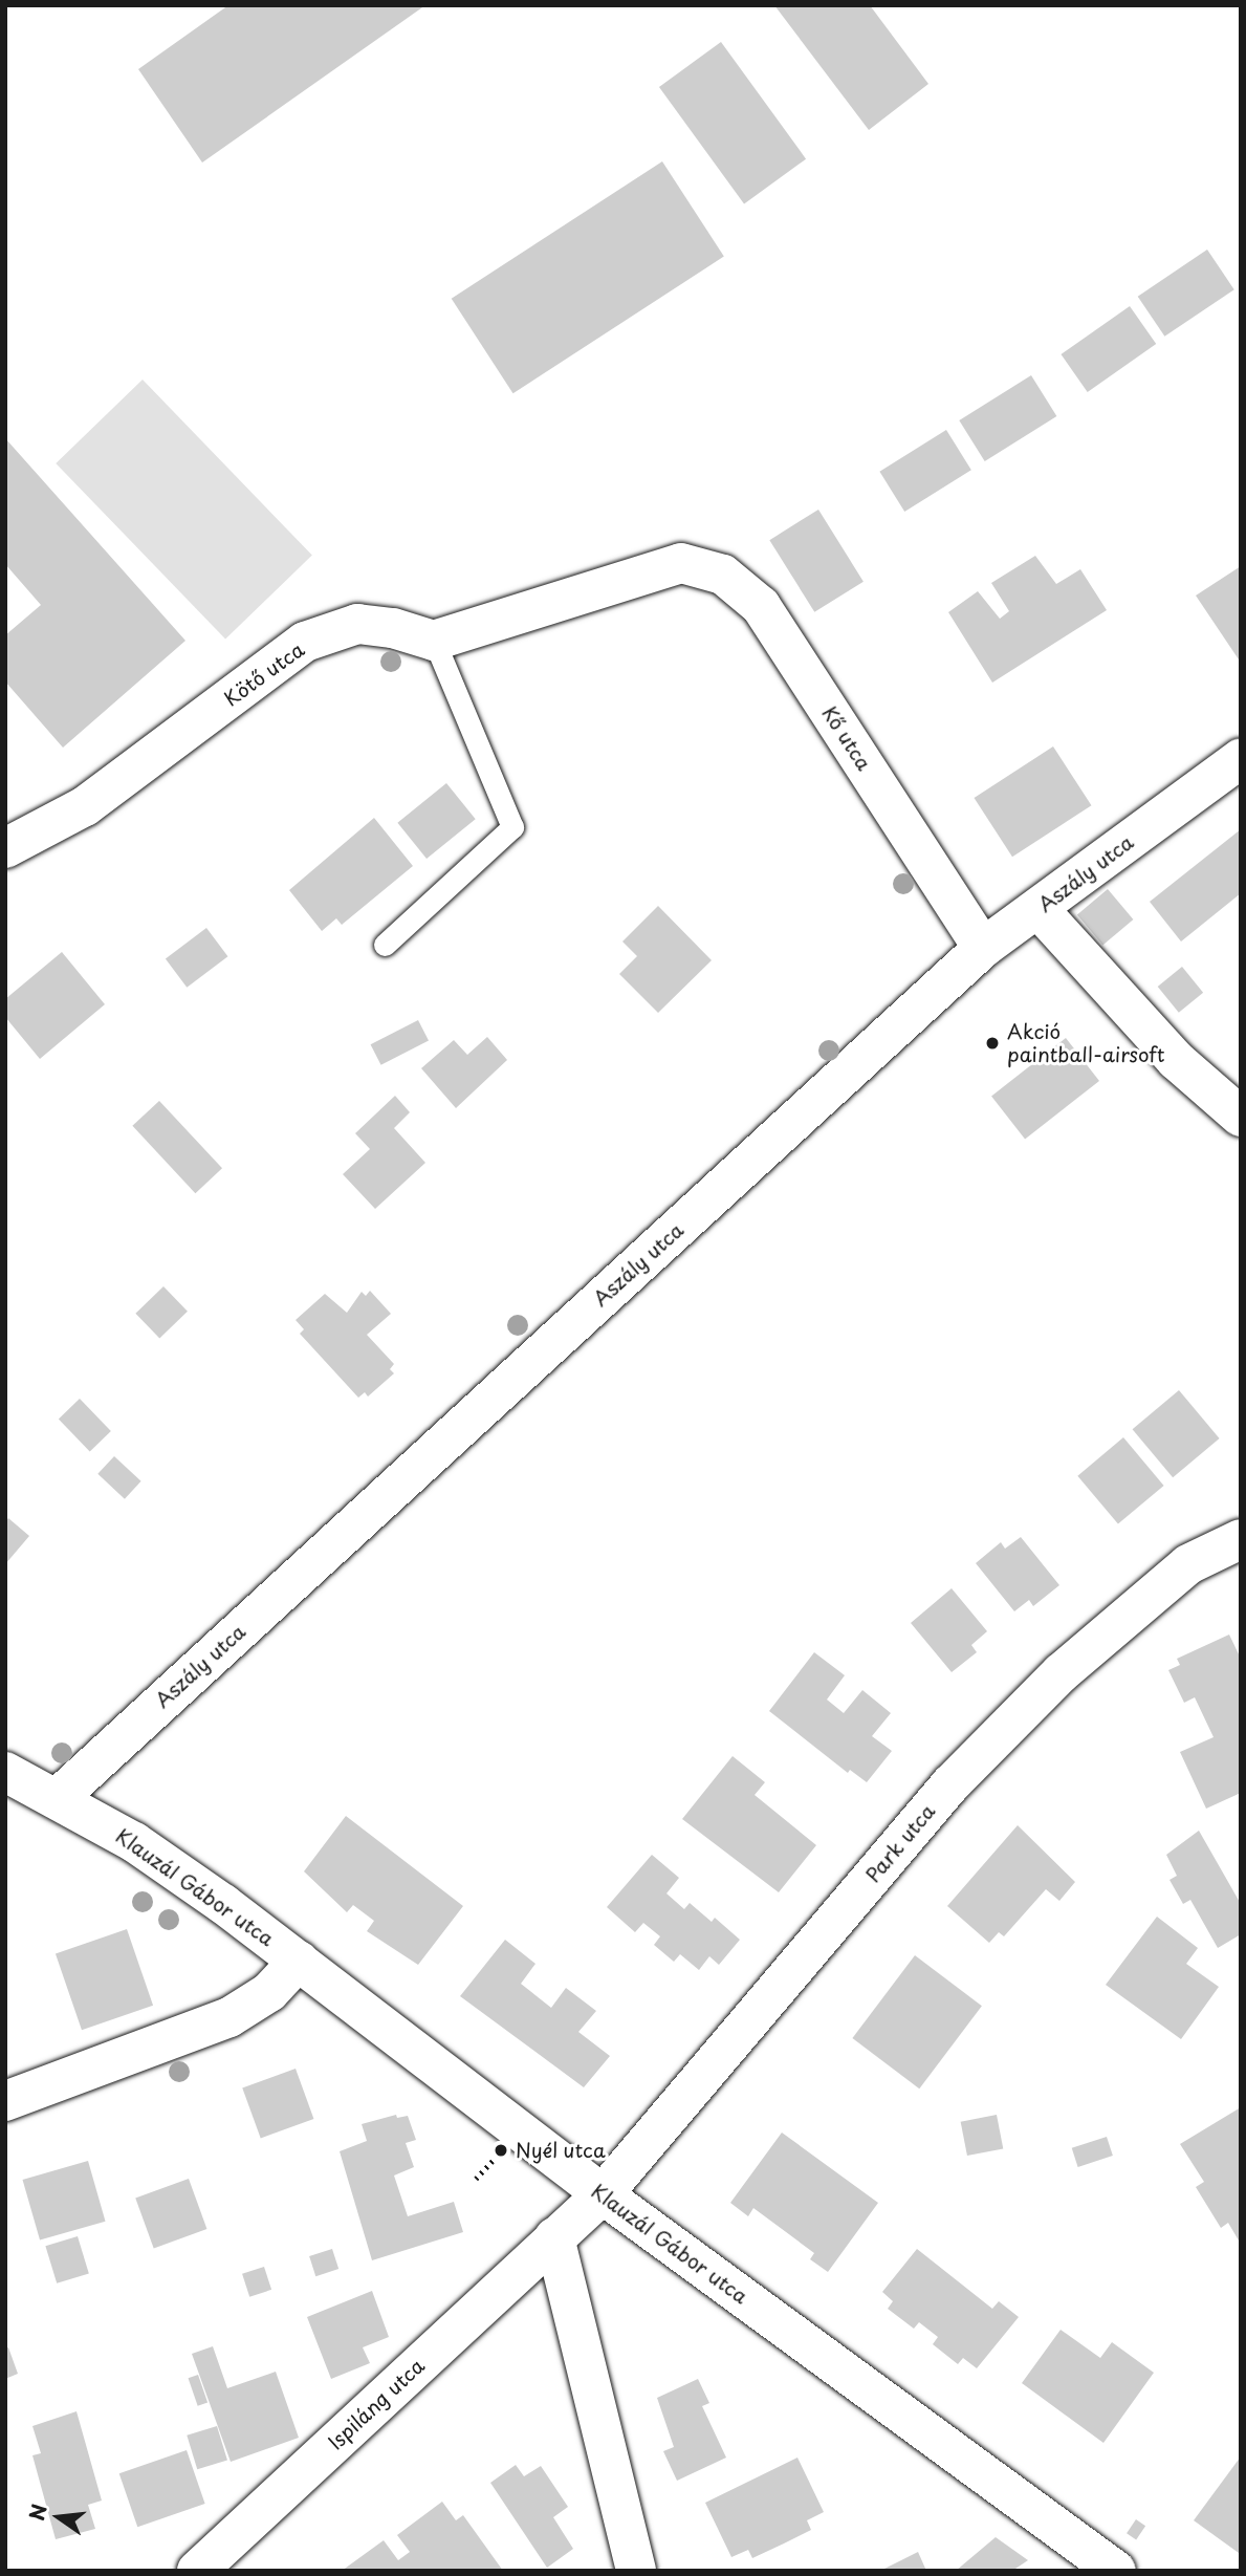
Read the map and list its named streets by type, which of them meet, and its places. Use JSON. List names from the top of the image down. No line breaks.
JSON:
{"streets":{"street":["Kötő utca","Kő utca","Aszály utca","Park utca","Klauzál Gábor utca","Ispiláng utca"]},"crossings":[["Kötő utca","Kő utca"],["Kő utca","Aszály utca"],["Aszály utca","Klauzál Gábor utca"],["Park utca","Klauzál Gábor utca"],["Park utca","Ispiláng utca"],["Klauzál Gábor utca","Ispiláng utca"]],"places":["Akció paintball-airsoft","Nyél utca"],"north":"left"}
